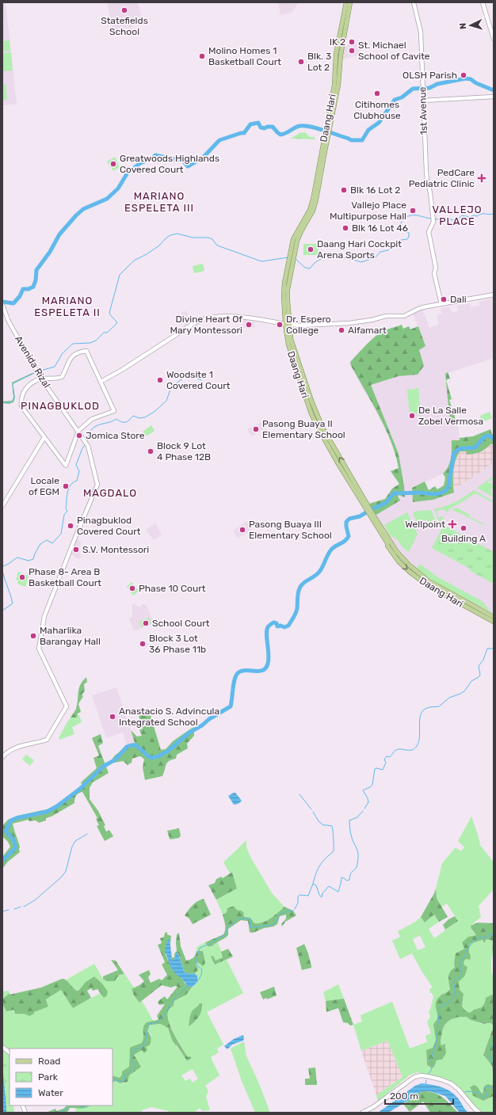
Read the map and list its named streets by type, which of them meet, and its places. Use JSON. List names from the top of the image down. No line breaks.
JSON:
{"streets":{"main road":["Daang Hari"],"street":["1st Avenue","Avenida Rizal"]},"districts":["MARIANO ESPELETA III","VALLEJO PLACE","MARIANO ESPELETA II","PINAGBUKLOD","MAGDALO"],"places":{"other":["Statefields School","IK 2","St. Michael School of Cavite","Molino Homes 1 Basketball Court","Blk. 3 Lot 2","OLSH Parish","Citihomes Clubhouse","Greatwoods Highlands Covered Court","Blk 16 Lot 2","Vallejo Place Multipurpose Hall","Blk 16 Lot 46","Daang Hari Cockpit Arena Sports","Dali","Divine Heart Of Mary Montessori","Dr. Espero College","Alfamart","Woodsite 1 Covered Court","De La Salle Zobel Vermosa","Pasong Buaya II Elementary School","Jomica Store","Block 9 Lot 4 Phase 12B","Locale of EGM","Pinagbuklod Covered Court","Building A","Pasong Buaya III Elementary School","S.V. Montessori","Phase 8- Area B Basketball Court","Phase 10 Court","School Court","Maharlika Barangay Hall","Block 3 Lot 36 Phase 11b","Anastacio S. Advincula Integrated School"],"health":["PedCare Pediatric Clinic","Wellpoint"]},"legend":["Road","Park","Water"],"scale_bar":"200 m","north":"left"}
